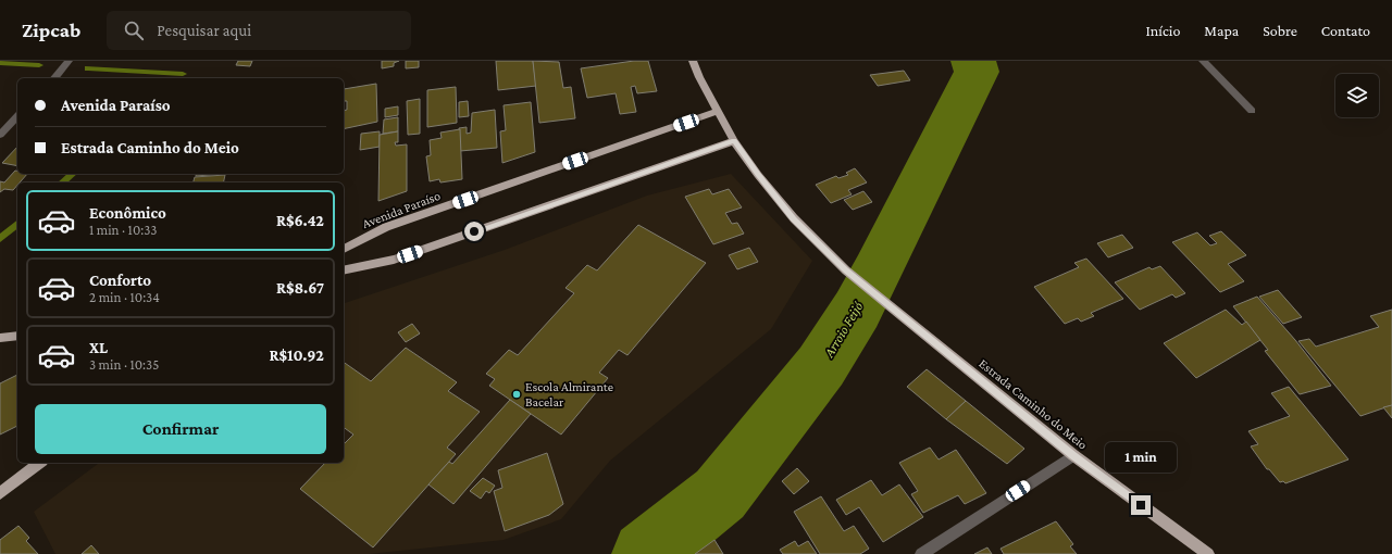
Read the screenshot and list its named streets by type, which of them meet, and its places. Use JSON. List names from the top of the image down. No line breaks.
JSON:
{"streets":{"main road":["Avenida Paraíso","Estrada Caminho do Meio"]},"crossings":[["Avenida Paraíso","Estrada Caminho do Meio"]],"water":["Arroio Feijó"],"places":["Escola Almirante Bacelar"],"page":{"header":"Zipcab","search":"Pesquisar aqui","nav":["Início","Mapa","Sobre","Contato"],"banner":["Avenida Paraíso","Estrada Caminho do Meio"],"list":[{"name":"Econômico","note":"1 min · 10:33","value":"R$6.42"},{"name":"Conforto","note":"2 min · 10:34","value":"R$8.67"},{"name":"XL","note":"3 min · 10:35","value":"R$10.92"}],"buttons":"Confirmar","bubble":"1 min"}}
